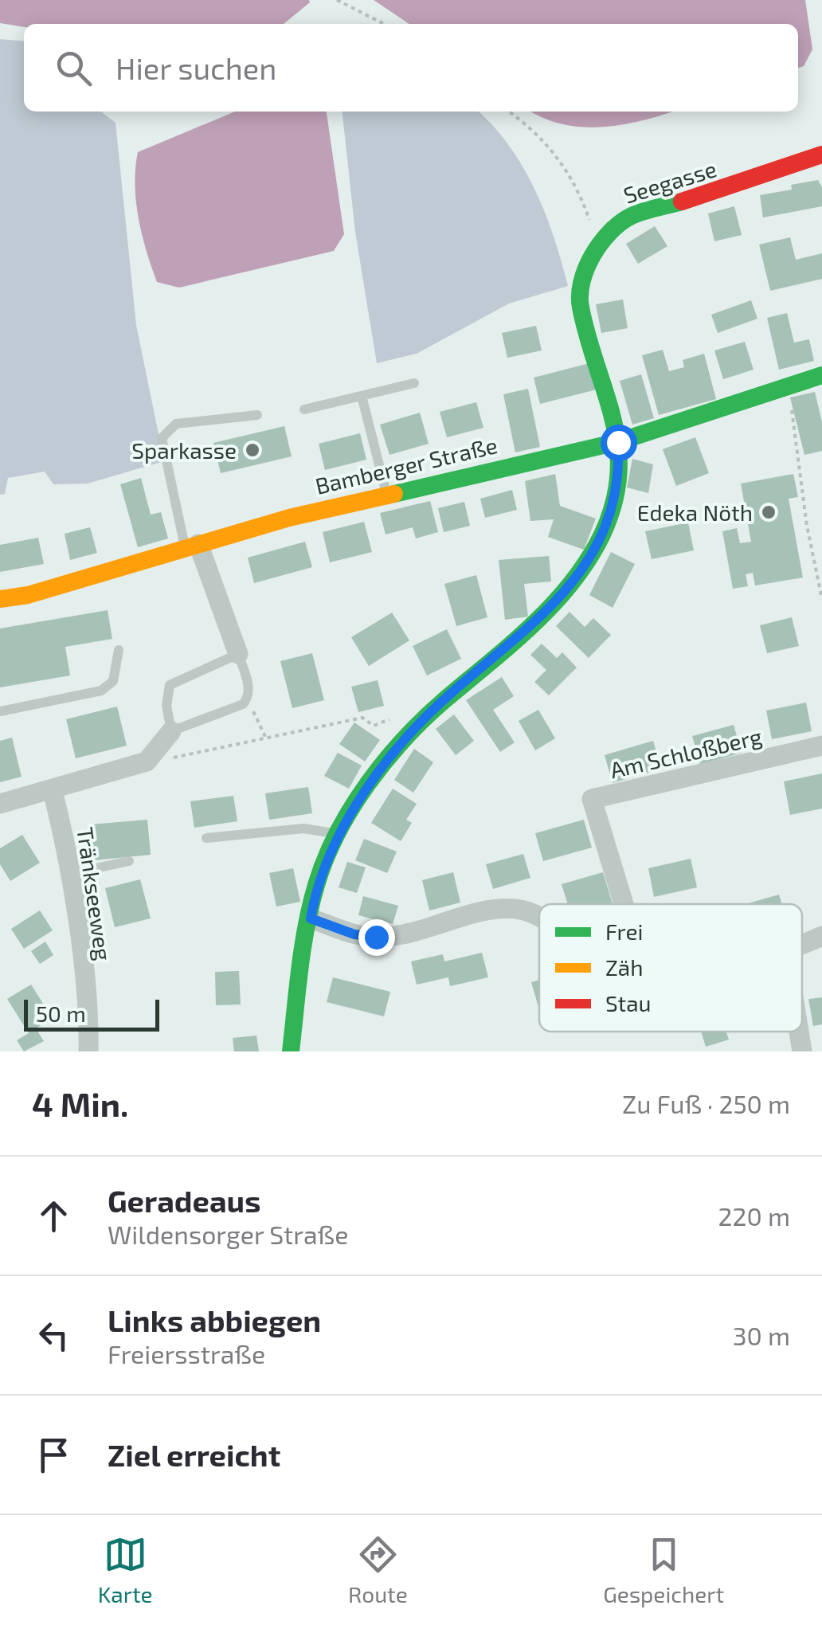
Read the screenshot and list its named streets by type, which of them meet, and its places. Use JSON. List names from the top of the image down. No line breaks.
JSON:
{"streets":{"street":["Seegasse","Bamberger Straße","Am Schloßberg","Tränkseeweg"]},"crossings":[["Seegasse","Bamberger Straße"]],"places":["Sparkasse","Edeka Nöth"],"legend":["Frei","Zäh","Stau"],"scale_bar":"50 m","page":{"search":"Hier suchen","scale":"50 m","heading":["4 Min.","Zu Fuß · 250 m"],"list":[["Geradeaus","Wildensorger Straße","220 m"],["Links abbiegen","Freiersstraße","30 m"],"Ziel erreicht"],"nav":["Karte","Route","Gespeichert"]}}
